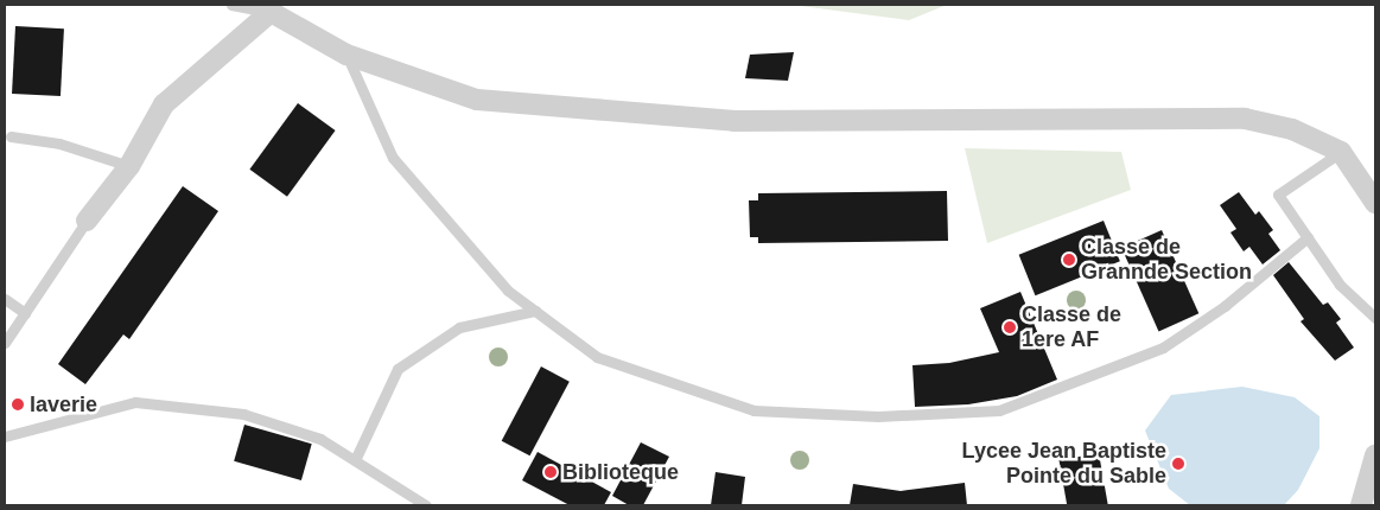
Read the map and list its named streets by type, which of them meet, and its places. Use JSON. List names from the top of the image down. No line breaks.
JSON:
{"places":["Classe de Grannde Section","Classe de 1ere AF","laverie","Lycee Jean Baptiste Pointe du Sable","Biblioteque"]}
